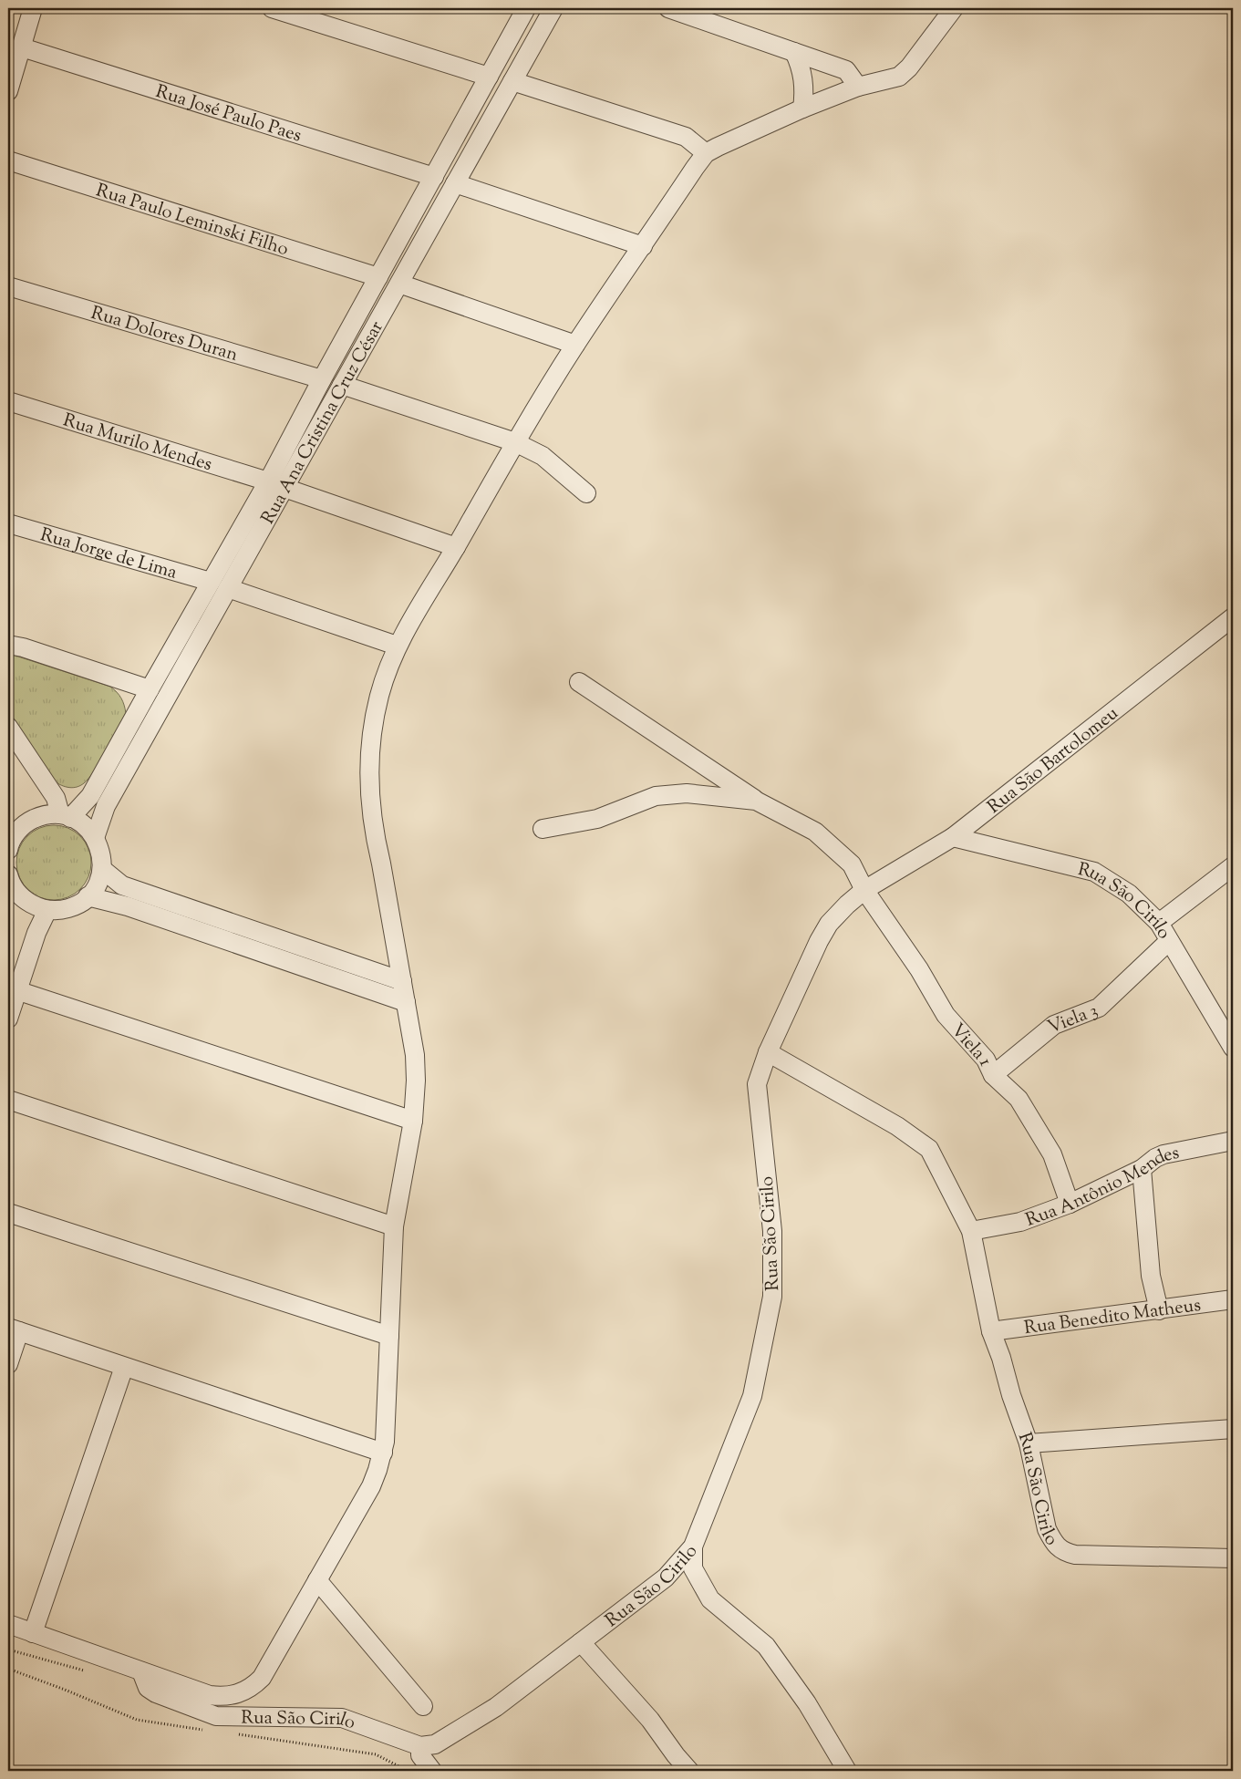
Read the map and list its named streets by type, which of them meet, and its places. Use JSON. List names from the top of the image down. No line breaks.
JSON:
{"streets":{"street":["Rua José Paulo Paes","Rua Paulo Leminski Filho","Rua Dolores Duran","Rua Ana Cristina Cruz César","Rua Murilo Mendes","Rua Jorge de Lima","Rua São Bartolomeu","Rua São Cirílo","Viela 3","Viela 1","Rua Antônio Mendes","Rua São Cirilo","Rua Benedito Matheus"]},"crossings":[["Rua José Paulo Paes","Rua Ana Cristina Cruz César"],["Rua Paulo Leminski Filho","Rua Ana Cristina Cruz César"],["Rua Dolores Duran","Rua Ana Cristina Cruz César"],["Rua Ana Cristina Cruz César","Rua Murilo Mendes"],["Rua Ana Cristina Cruz César","Rua Jorge de Lima"],["Rua São Bartolomeu","Rua São Cirílo"],["Rua São Bartolomeu","Viela 1"],["Rua São Bartolomeu","Rua São Cirilo"],["Rua São Cirílo","Viela 3"],["Viela 3","Viela 1"],["Viela 1","Rua Antônio Mendes"],["Viela 1","Rua São Cirilo"],["Rua Antônio Mendes","Rua São Cirilo"],["Rua São Cirilo","Rua Benedito Matheus"]]}
